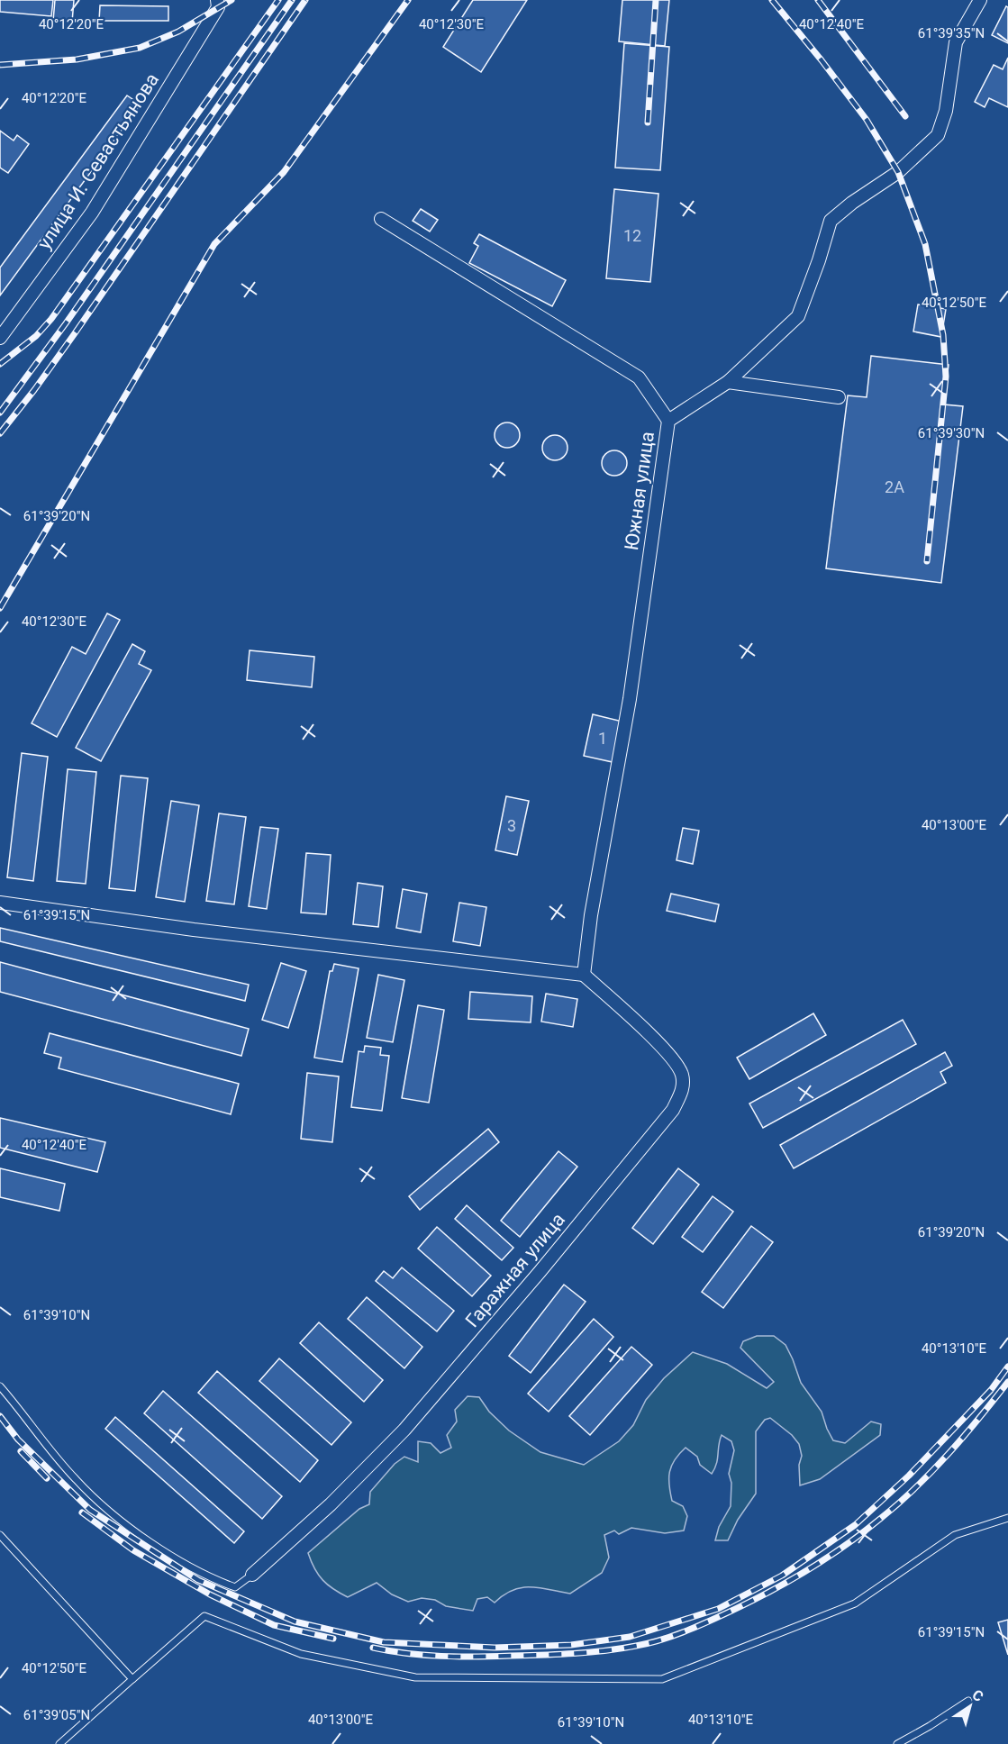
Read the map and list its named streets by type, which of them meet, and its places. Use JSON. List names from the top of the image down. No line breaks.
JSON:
{"streets":{"street":["улица И. Севастьянова","Южная улица","Гаражная улица"]},"crossings":[["Южная улица","Гаражная улица"]],"house_numbers":["12","2А","1","3"],"north":"top right","coordinates":["40°12'20\"E","40°12'30\"E","40°12'40\"E","61°39'35\"N","40°12'50\"E","61°39'30\"N","61°39'20\"N","40°13'00\"E","61°39'15\"N","61°39'10\"N","40°13'10\"E","61°39'05\"N"]}
